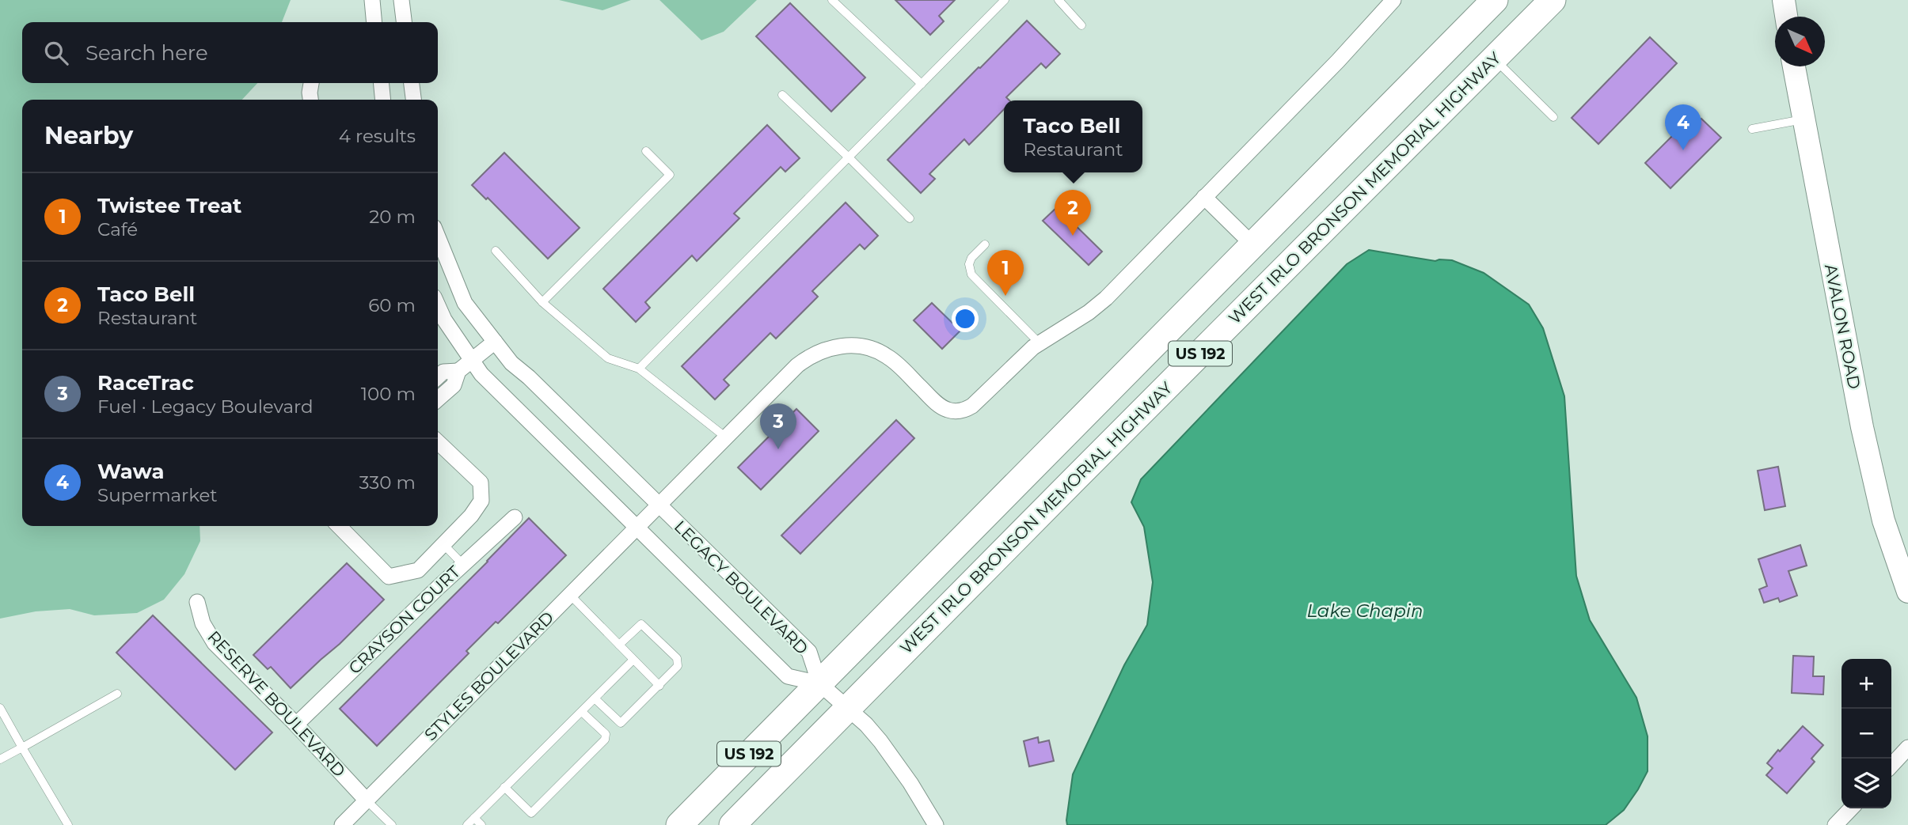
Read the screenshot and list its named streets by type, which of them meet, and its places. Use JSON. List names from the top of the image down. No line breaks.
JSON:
{"streets":{"highway":["WEST IRLO BRONSON MEMORIAL HIGHWAY","US 192"],"main road":["AVALON ROAD"],"street":["LEGACY BOULEVARD","CRAYSON COURT","STYLES BOULEVARD","RESERVE BOULEVARD"]},"crossings":[["US 192","LEGACY BOULEVARD"],["LEGACY BOULEVARD","STYLES BOULEVARD"],["CRAYSON COURT","RESERVE BOULEVARD"],["STYLES BOULEVARD","RESERVE BOULEVARD"]],"water":["Lake Chapin"],"north":"bottom right","page":{"search":"Search here","heading":["Nearby","4 results"],"popup":["Taco Bell","Restaurant"],"pins":["4","2","1","3"],"list":[{"mark":"1","name":"Twistee Treat","note":"Café","value":"20 m"},{"mark":"2","name":"Taco Bell","note":"Restaurant","value":"60 m"},{"mark":"3","name":"RaceTrac","note":"Fuel · Legacy Boulevard","value":"100 m"},{"mark":"4","name":"Wawa","note":"Supermarket","value":"330 m"}],"map_buttons":["+","−"]}}
